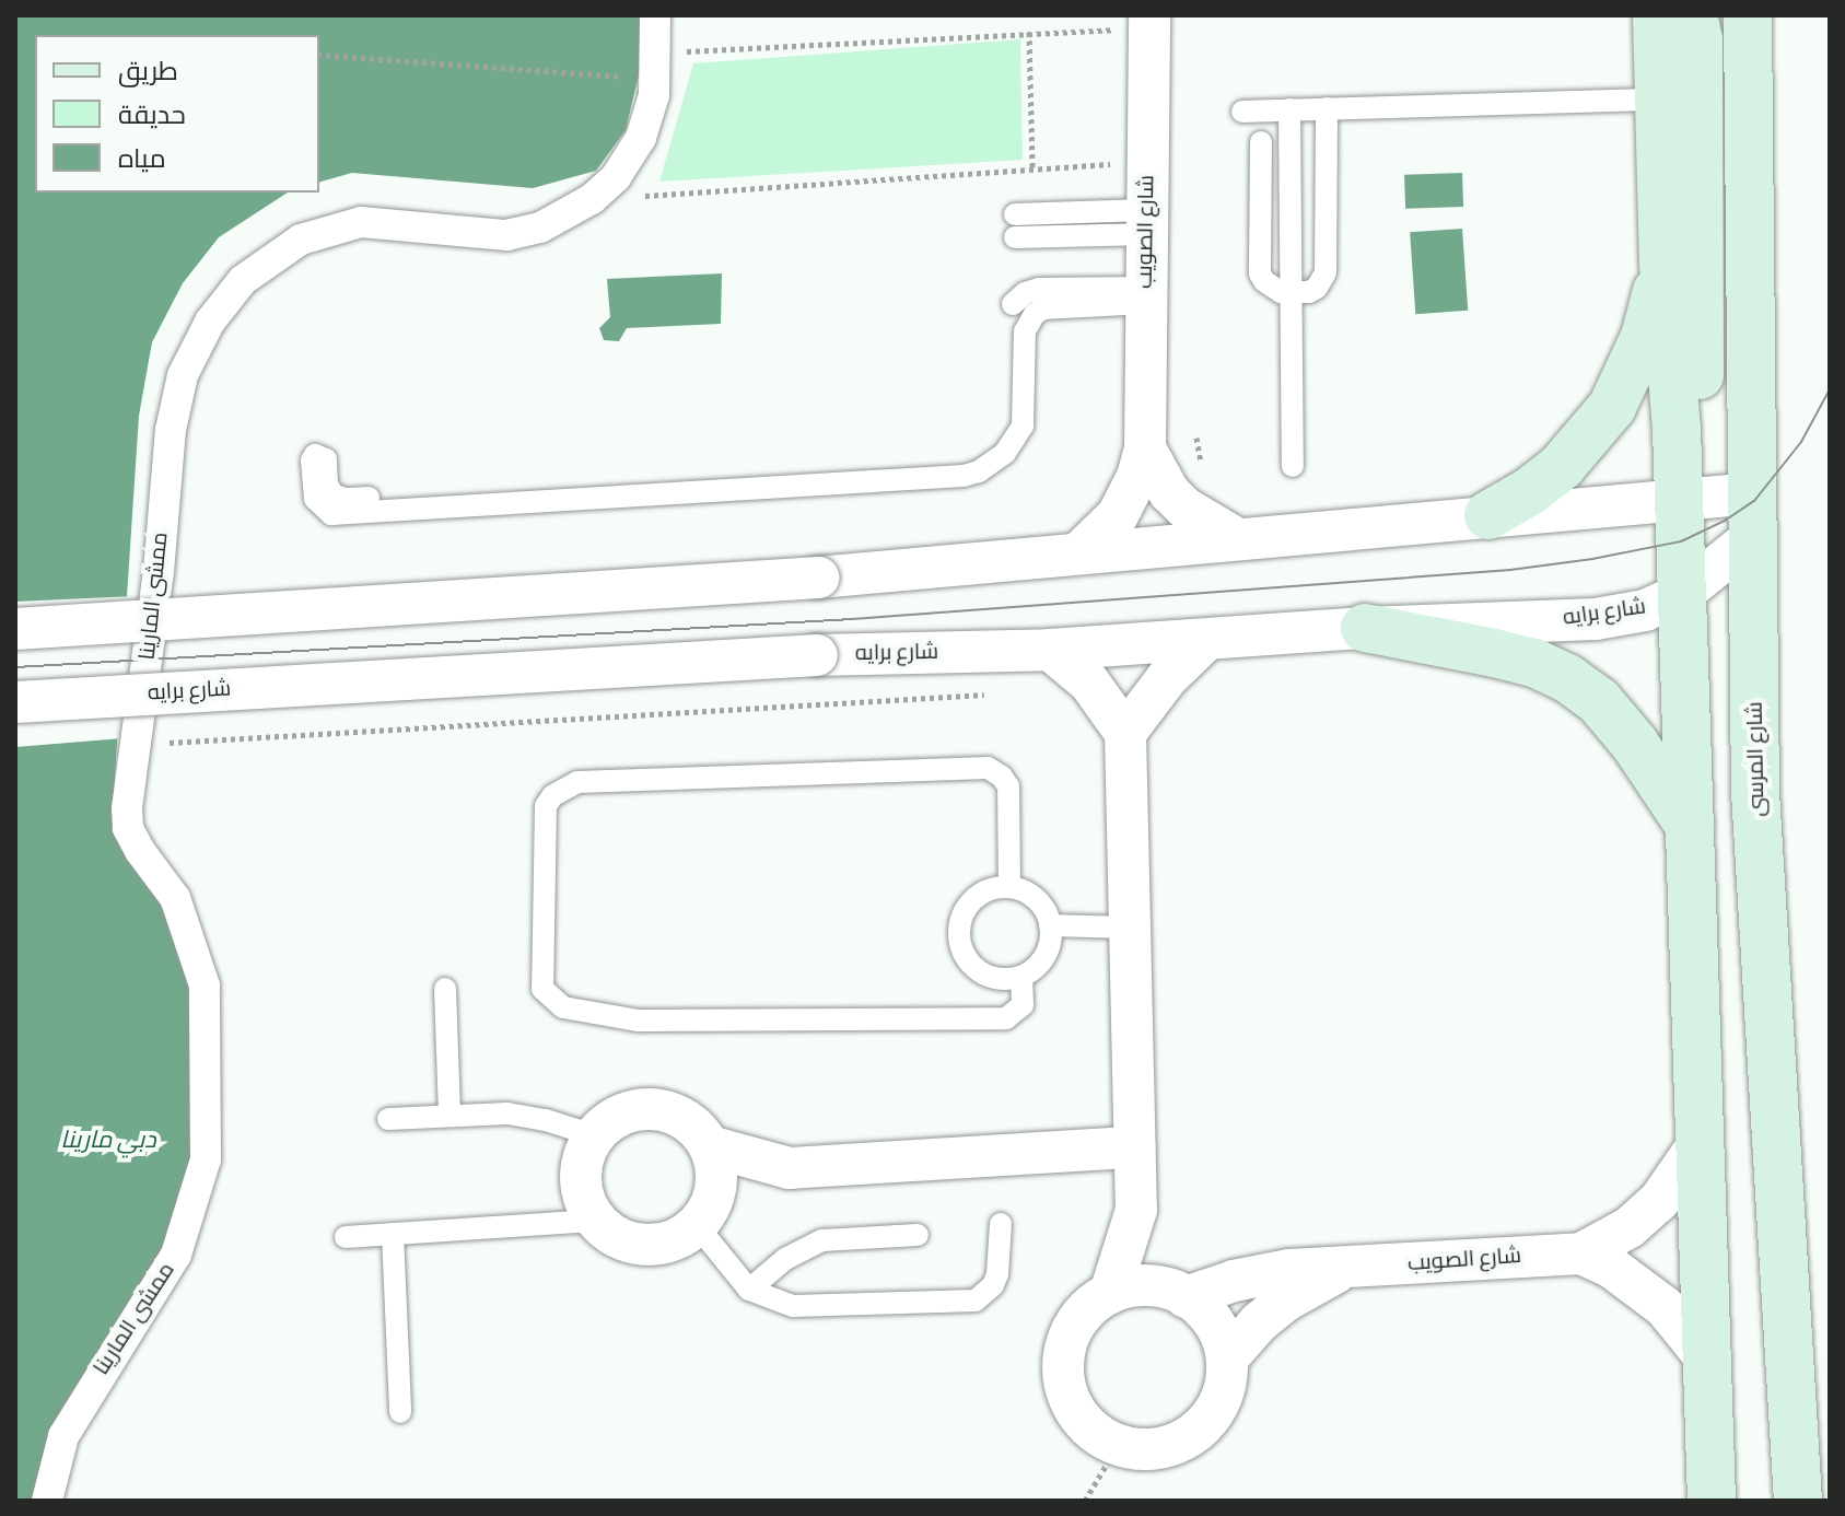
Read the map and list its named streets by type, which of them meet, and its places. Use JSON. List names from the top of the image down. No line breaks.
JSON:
{"streets":{"main road":["شارع المرسى"],"street":["شارع الصويب","ممشى المارينا","شارع برايه"]},"crossings":[["شارع برايه","شارع المرسى"]],"water":["دبي مارينا"],"legend":["طريق","حديقة","مياه"]}
